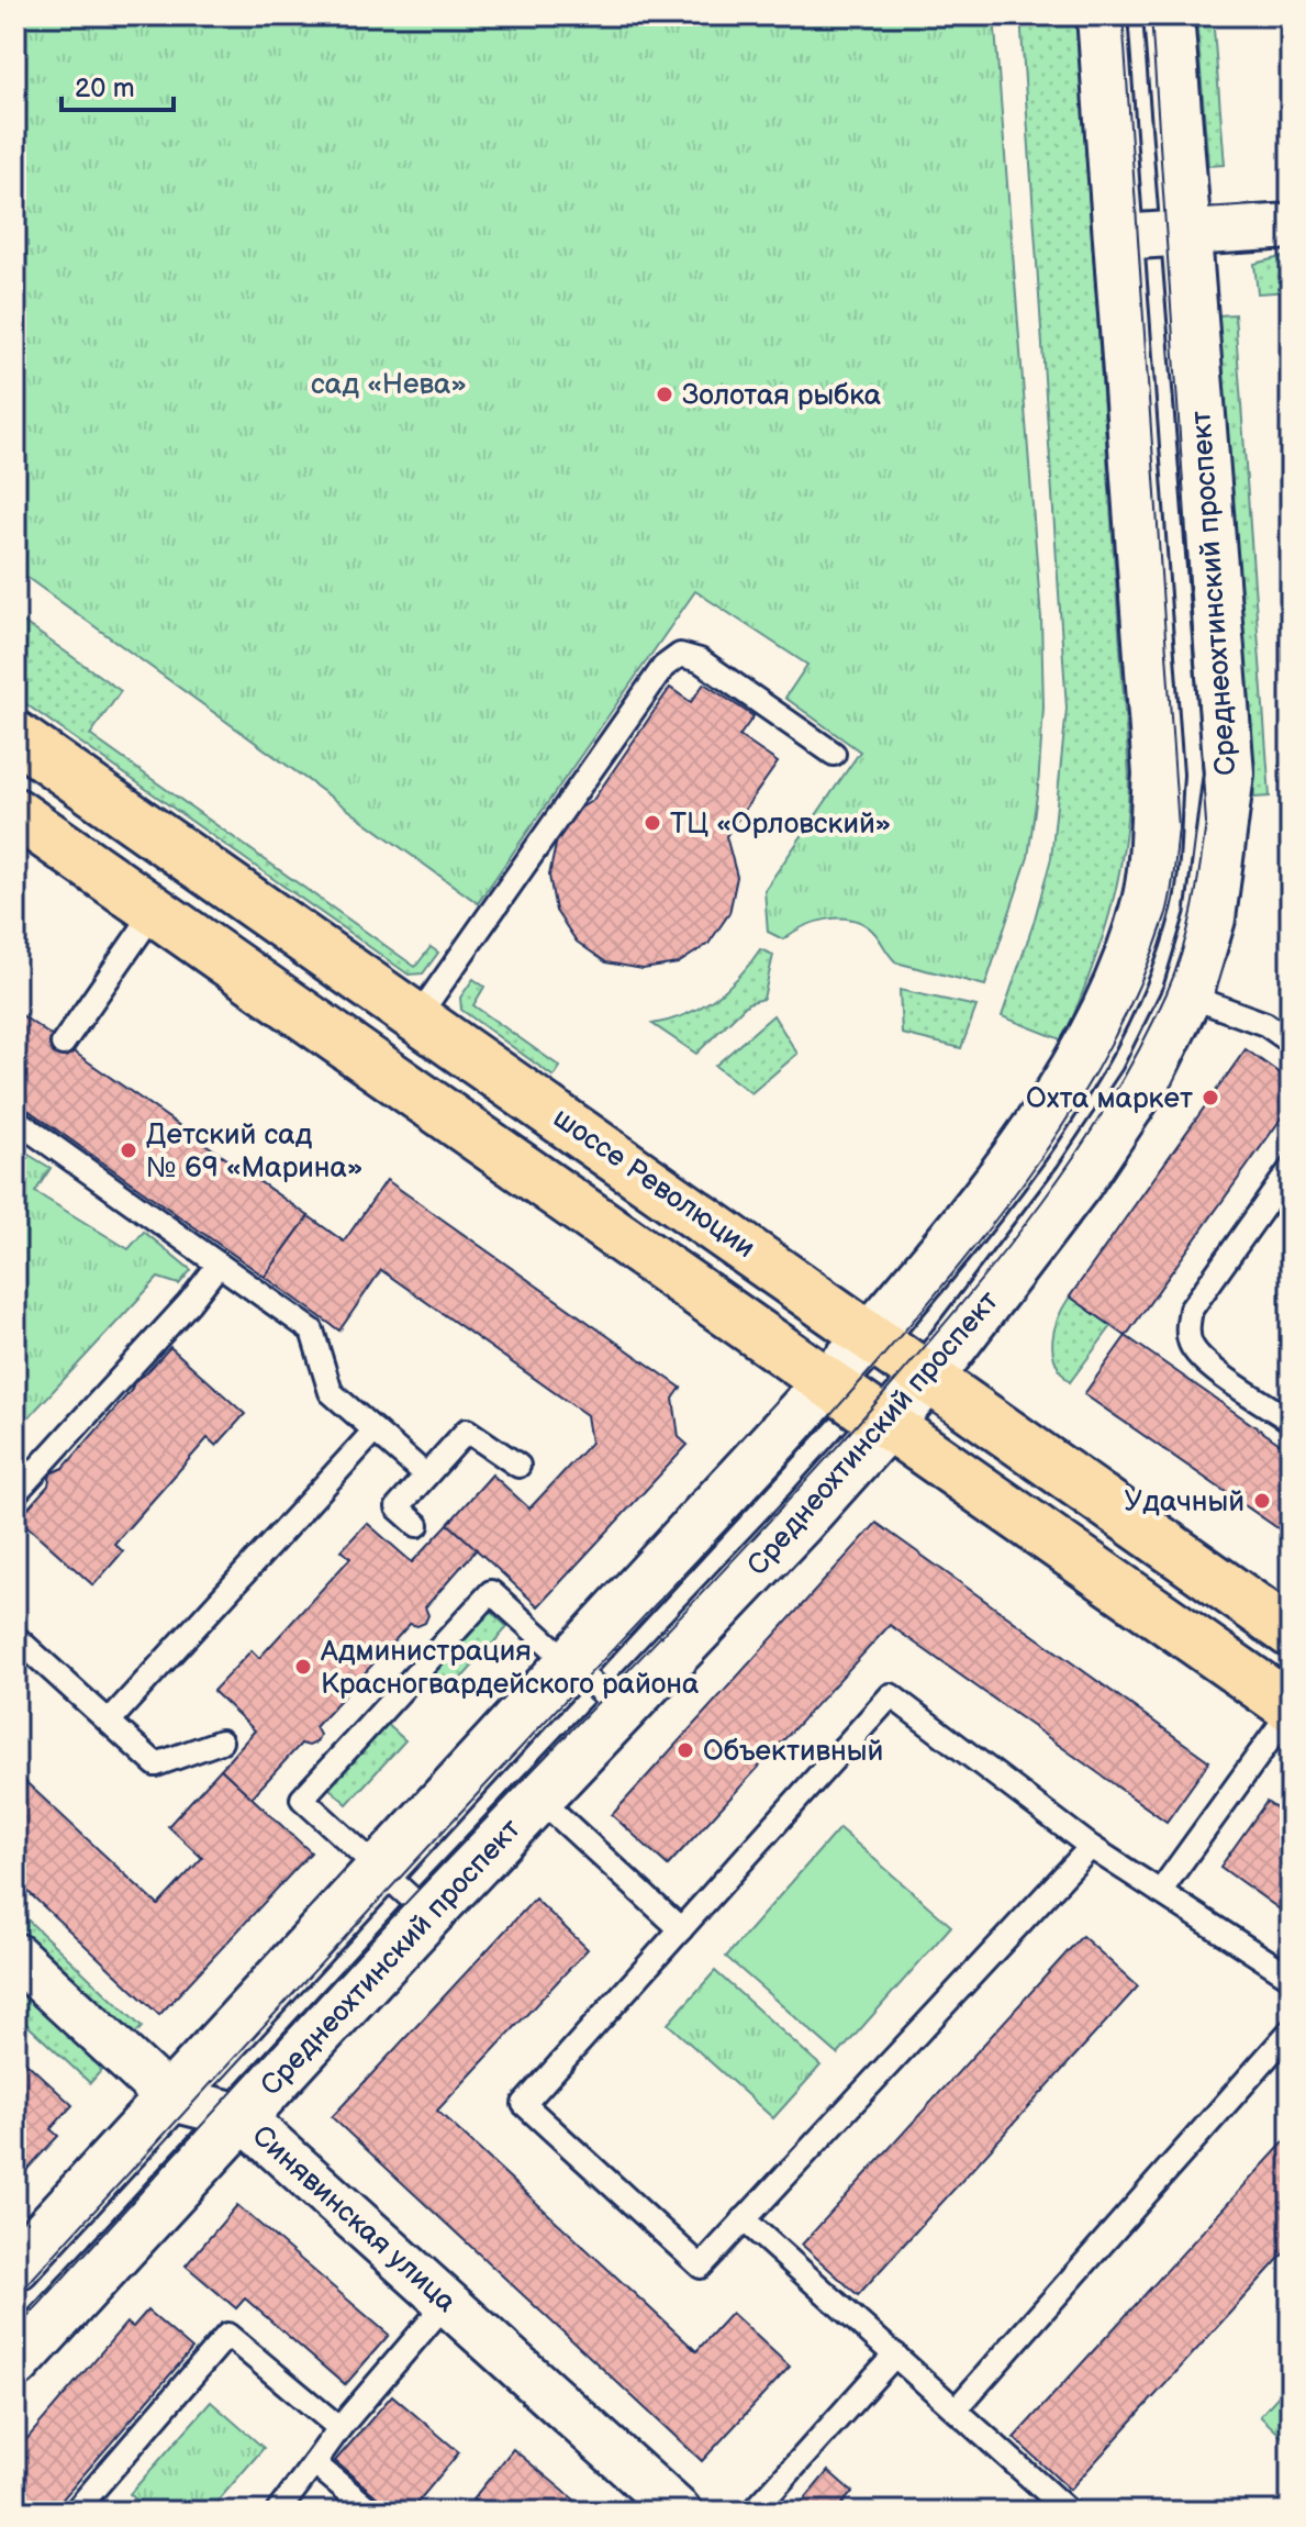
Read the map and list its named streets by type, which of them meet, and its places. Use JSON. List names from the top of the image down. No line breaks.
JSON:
{"streets":{"main road":["Среднеохтинский проспект","шоссе Революции"],"street":["Синявинская улица"]},"crossings":[["Среднеохтинский проспект","шоссе Революции"],["Среднеохтинский проспект","Синявинская улица"]],"parks":["сад «Нева»"],"places":["Золотая рыбка","ТЦ «Орловский»","Охта маркет","Детский сад № 69 «Марина»","Удачный","Администрация Красногвардейского района","Объективный"],"scale_bar":"20 m"}
